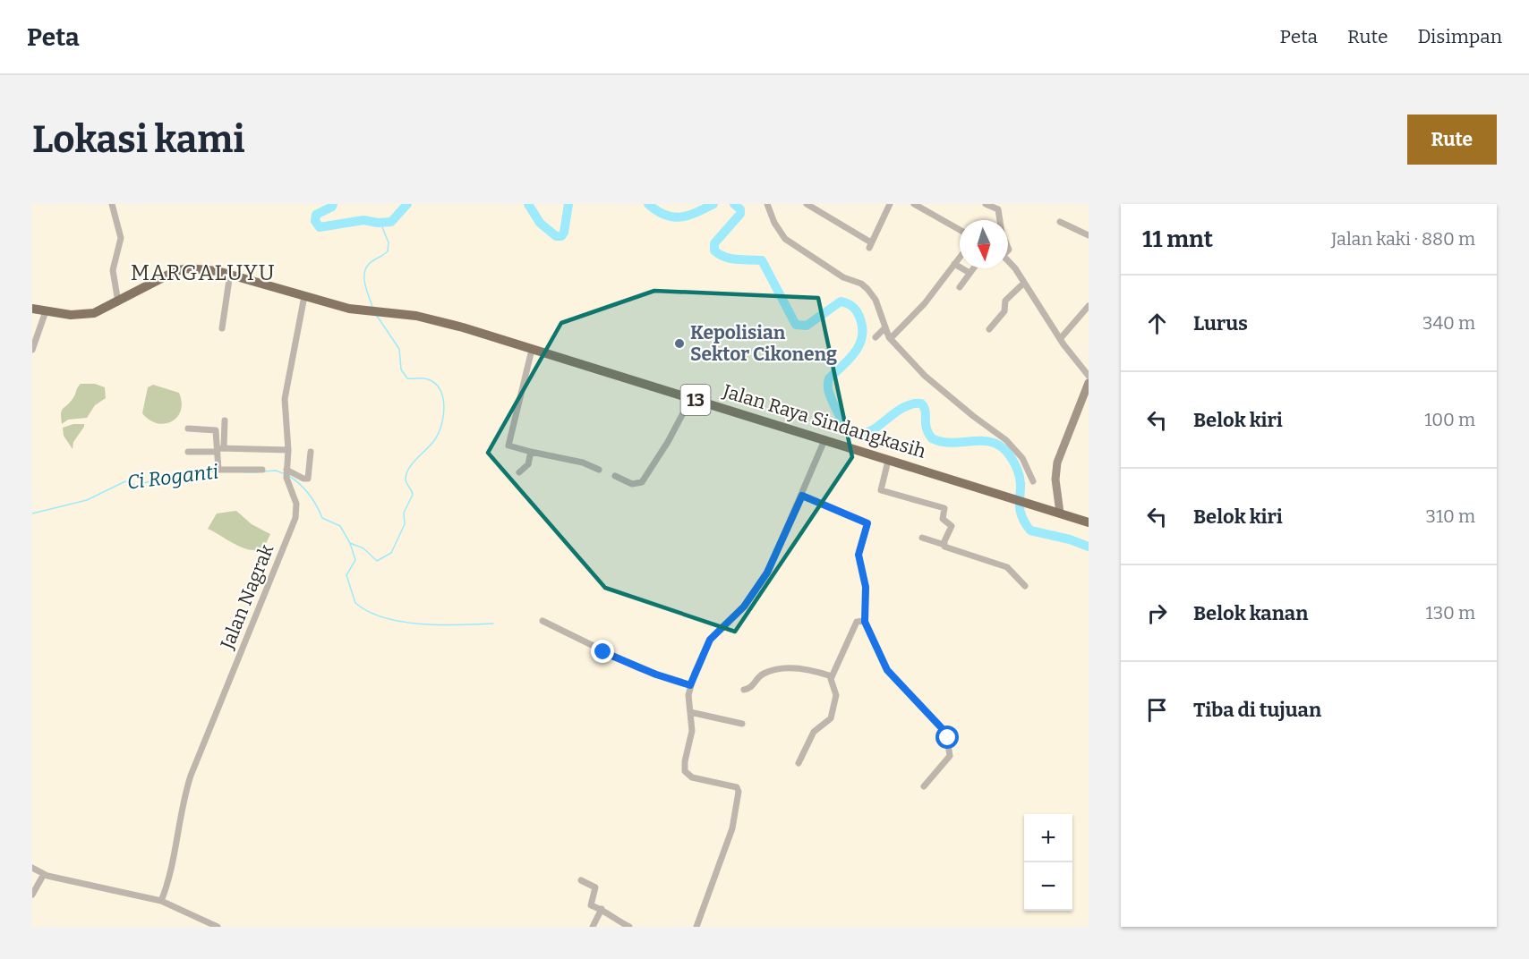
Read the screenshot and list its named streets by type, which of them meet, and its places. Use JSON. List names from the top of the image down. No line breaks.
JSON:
{"streets":{"highway":["13","Jalan Raya Sindangkasih"],"street":["Jalan Nagrak"]},"crossings":[["13","Jalan Raya Sindangkasih"],["13","Jalan Nagrak"],["Jalan Raya Sindangkasih","Jalan Nagrak"]],"districts":["MARGALUYU"],"water":["Ci Roganti"],"places":["Kepolisian Sektor Cikoneng"],"north":"bottom","page":{"header":"Peta","nav":["Peta","Rute","Disimpan"],"buttons":"Rute","title":"Lokasi kami","heading":["11 mnt","Jalan kaki · 880 m"],"list":[["Lurus","340 m"],["Belok kiri","100 m"],["Belok kiri","310 m"],["Belok kanan","130 m"],"Tiba di tujuan"],"map_buttons":["+","−"]}}
